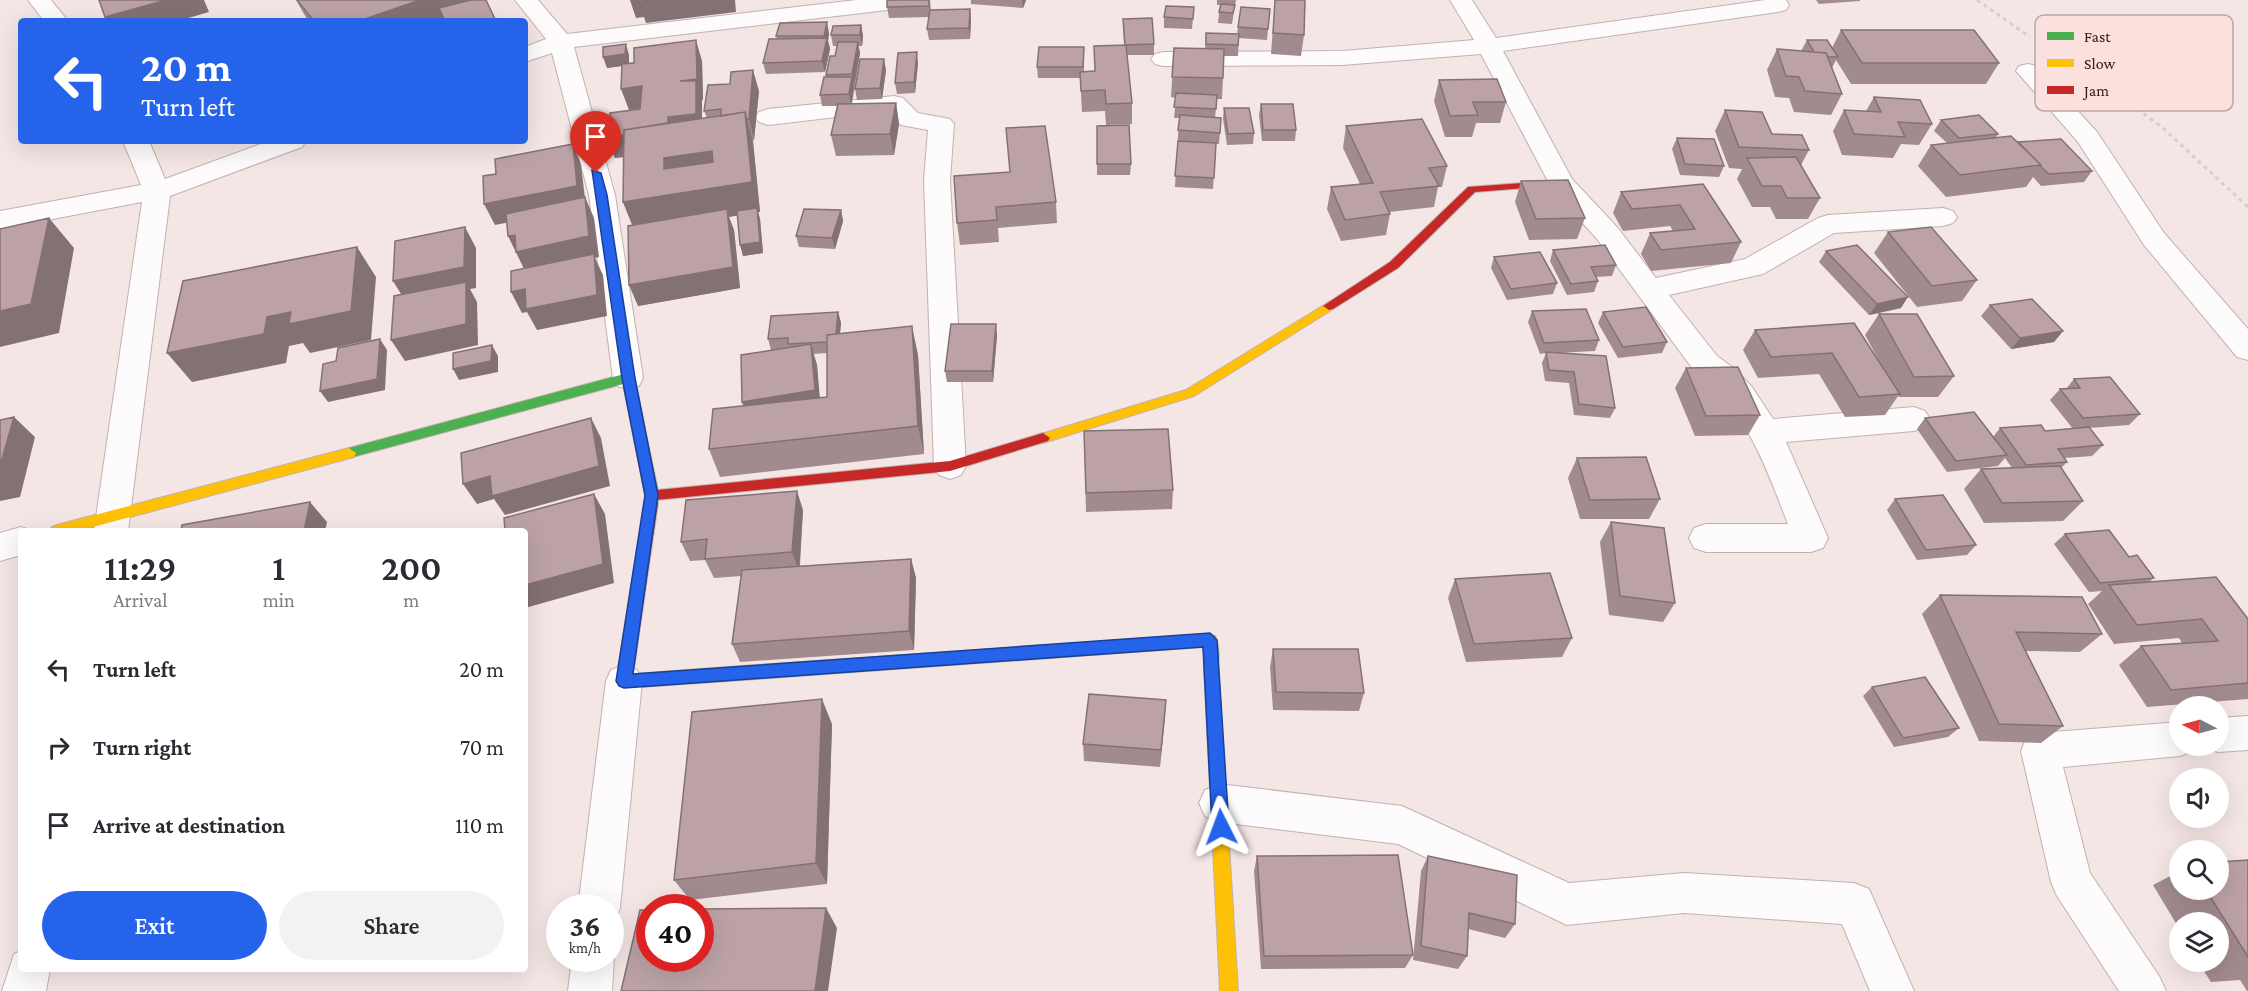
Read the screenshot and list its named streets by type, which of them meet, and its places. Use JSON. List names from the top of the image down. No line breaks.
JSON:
{"legend":["Fast","Slow","Jam"],"north":"left","page":{"turn":["20 m","Turn left"],"eta":["11:29","Arrival","1","min","200","m"],"list":[{"name":"Turn left","value":"20 m"},{"name":"Turn right","value":"70 m"},{"name":"Arrive at destination","value":"110 m"}],"buttons":["Exit","Share"],"speed":"36 km/h","limit":"40"}}
